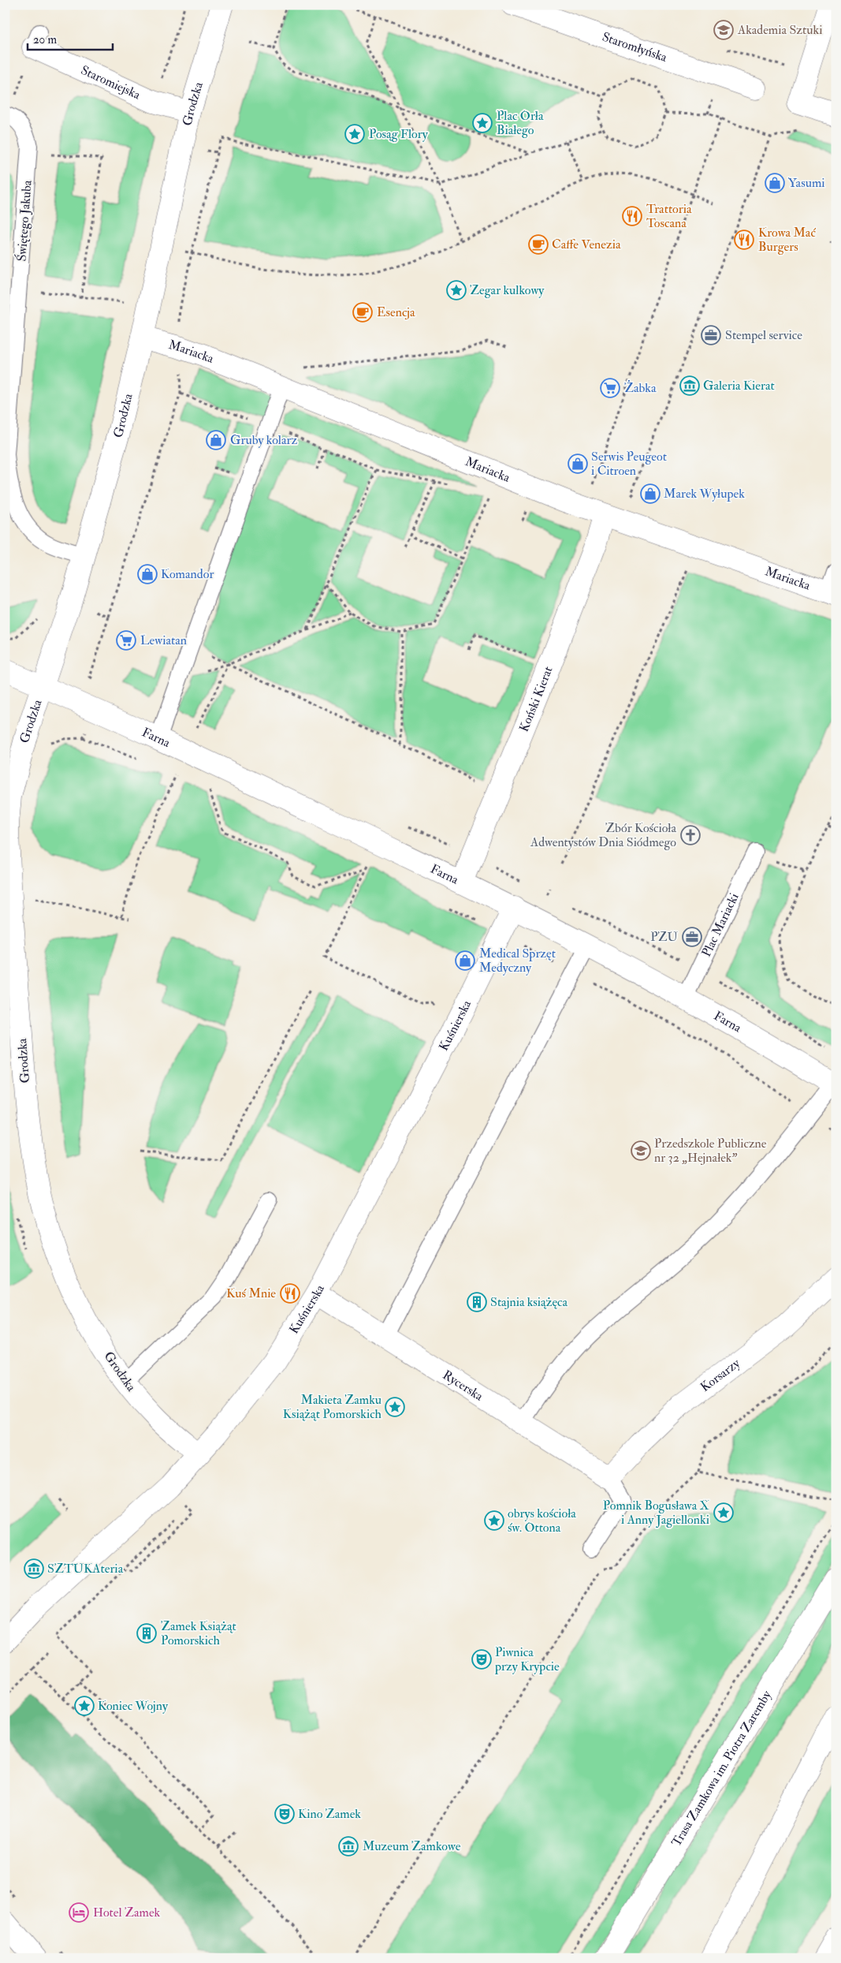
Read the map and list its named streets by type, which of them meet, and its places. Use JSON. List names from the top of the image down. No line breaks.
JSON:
{"streets":{"street":["Staromłyńska","Staromiejska","Grodzka","Mariacka","Koński Kierat","Farna","Kuśnierska","Korsarzy","Rycerska","Trasa Zamkowa im. Piotra Zaremby"],"lane":["Świętego Jakuba","Plac Mariacki"]},"crossings":[["Staromiejska","Grodzka"],["Grodzka","Świętego Jakuba"],["Grodzka","Mariacka"],["Grodzka","Farna"],["Grodzka","Kuśnierska"],["Mariacka","Koński Kierat"],["Koński Kierat","Farna"],["Farna","Plac Mariacki"],["Farna","Kuśnierska"],["Kuśnierska","Rycerska"],["Korsarzy","Rycerska"]],"places":{"school or university":["Akademia Sztuki","Przedszkole Publiczne nr 32 „Hejnałek”"],"place":["Plac Orła Białego","Posąg Flory","Zegar kulkowy","Makieta Zamku Książąt Pomorskich","Pomnik Bogusława X i Anny Jagiellonki","obrys kościoła św. Ottona","Koniec Wojny"],"shop":["Yasumi","Gruby kolarz","Serwis Peugeot i Citroen","Marek Wyłupek","Komandor","Medical Sprzęt Medyczny"],"restaurant":["Trattoria Toscana","Krowa Mać Burgers","Kuś Mnie"],"cafe":["Caffe Venezia","Esencja"],"office":["Stempel service","PZU"],"museum":["Galeria Kierat","SZTUKAteria","Muzeum Zamkowe"],"supermarket":["Żabka","Lewiatan"],"church":["Zbór Kościoła Adwentystów Dnia Siódmego"],"building":["Stajnia książęca","Zamek Książąt Pomorskich"],"theatre":["Piwnica przy Krypcie","Kino Zamek"],"hotel":["Hotel Zamek"]},"scale_bar":"20 m"}
